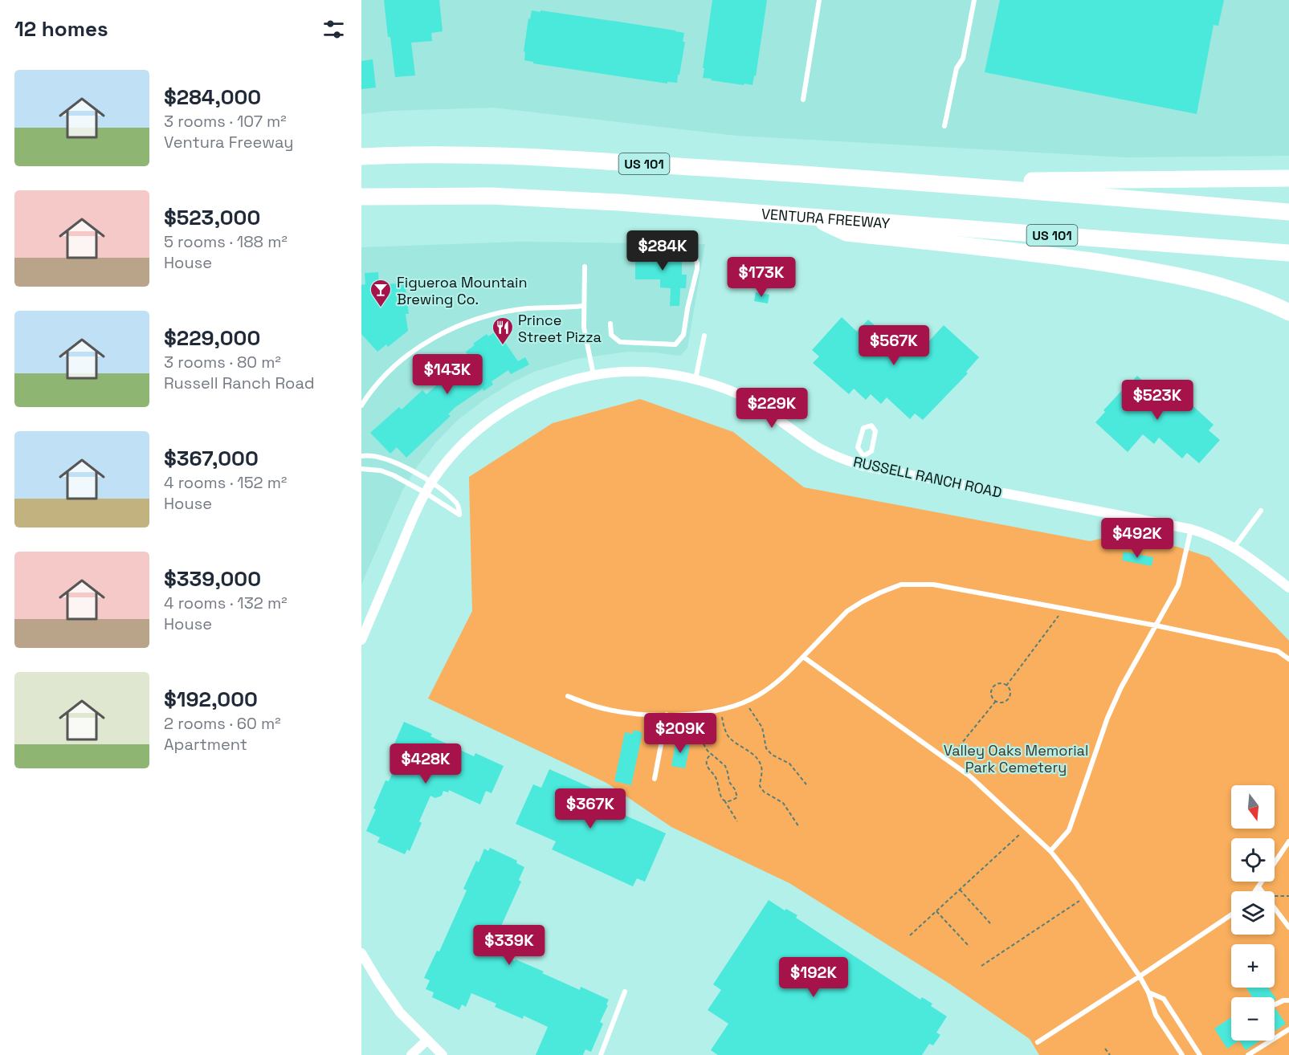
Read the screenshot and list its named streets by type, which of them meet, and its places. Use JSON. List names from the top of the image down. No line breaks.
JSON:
{"streets":{"highway":["US 101","VENTURA FREEWAY"],"street":["RUSSELL RANCH ROAD"]},"parks":["Valley Oaks Memorial Park Cemetery"],"places":{"bar":["Figueroa Mountain Brewing Co."],"restaurant":["Prince Street Pizza"]},"north":"bottom","page":{"heading":"12 homes","list":[{"name":"$284,000","note":"3 rooms · 107 m² · Ventura Freeway"},{"name":"$523,000","note":"5 rooms · 188 m² · House"},{"name":"$229,000","note":"3 rooms · 80 m² · Russell Ranch Road"},{"name":"$367,000","note":"4 rooms · 152 m² · House"},{"name":"$339,000","note":"4 rooms · 132 m² · House"},{"name":"$192,000","note":"2 rooms · 60 m² · Apartment"}],"price":["$284K","$173K","$567K","$143K","$523K","$229K","$492K","$209K","$428K","$367K","$339K","$192K"],"map_buttons":["+","−"]}}
